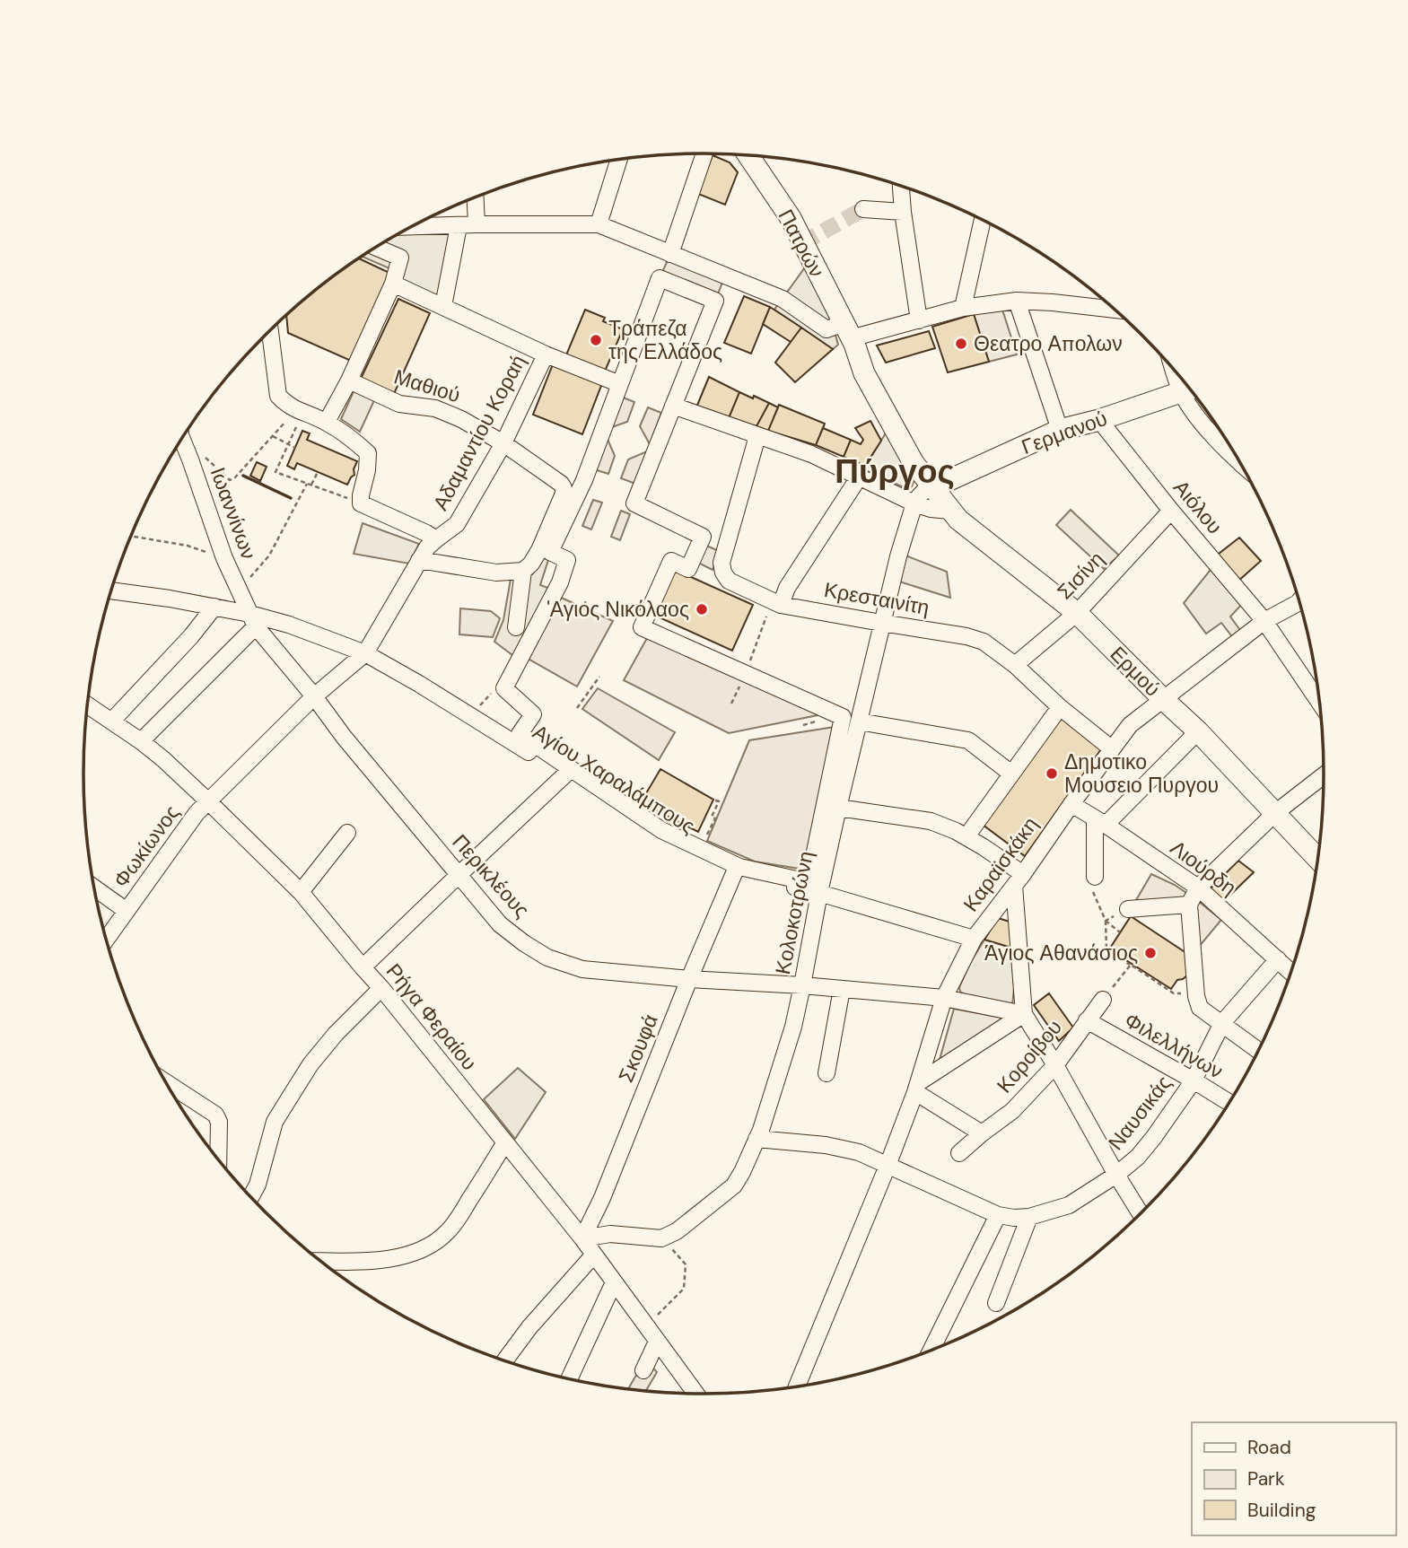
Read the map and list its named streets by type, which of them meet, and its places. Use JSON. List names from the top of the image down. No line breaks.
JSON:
{"streets":{"main road":["Πατρών","Γερμανού","Ερμού"],"street":["Μαθιού","Αδαμαντίου Κοραή","Αιόλου","Ιωαννίνων","Σισίνη","Κρεσταινίτη","Αγίου Χαραλάμπους","Φωκίωνος","Καραϊσκάκη","Λιούρδη","Περικλέους","Κολοκοτρώνη","Ρήγα Φεραίου","Φιλελλήνων","Σκουφά","Κοροίβου","Ναυσικάς"]},"crossings":[["Πατρών","Ερμού"],["Μαθιού","Αδαμαντίου Κοραή"],["Αδαμαντίου Κοραή","Αγίου Χαραλάμπους"],["Αδαμαντίου Κοραή","Φωκίωνος"],["Αδαμαντίου Κοραή","Περικλέους"],["Γερμανού","Αιόλου"],["Γερμανού","Ερμού"],["Αιόλου","Σισίνη"],["Αιόλου","Καραϊσκάκη"],["Ιωαννίνων","Αγίου Χαραλάμπους"],["Ιωαννίνων","Περικλέους"],["Σισίνη","Κρεσταινίτη"],["Σισίνη","Ερμού"],["Κρεσταινίτη","Κολοκοτρώνη"],["Ερμού","Καραϊσκάκη"],["Αγίου Χαραλάμπους","Καραϊσκάκη"],["Αγίου Χαραλάμπους","Περικλέους"],["Αγίου Χαραλάμπους","Κολοκοτρώνη"],["Αγίου Χαραλάμπους","Σκουφά"],["Φωκίωνος","Περικλέους"],["Φωκίωνος","Ρήγα Φεραίου"],["Καραϊσκάκη","Λιούρδη"],["Καραϊσκάκη","Περικλέους"],["Λιούρδη","Ναυσικάς"],["Περικλέους","Κολοκοτρώνη"],["Περικλέους","Σκουφά"],["Ρήγα Φεραίου","Σκουφά"],["Φιλελλήνων","Κοροίβου"],["Φιλελλήνων","Ναυσικάς"]],"districts":["Πύργος"],"places":["Τράπεζα της Ελλάδος","Θεατρο Απολων","'Αγιος Νικόλαος","Δημοτικο Μουσειο Πυργου","Άγιος Αθανάσιος"],"legend":["Road","Park","Building"]}
